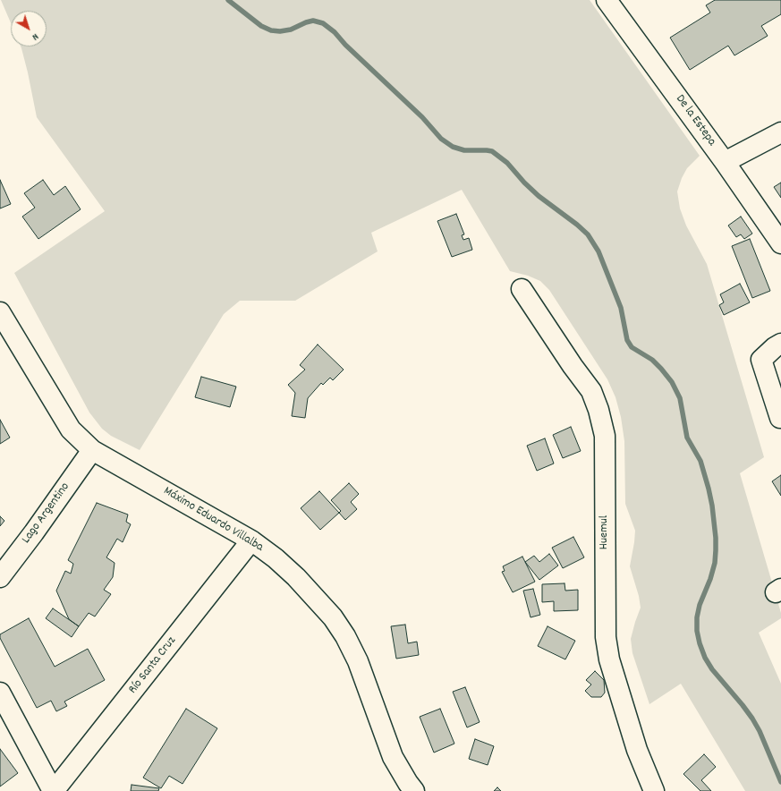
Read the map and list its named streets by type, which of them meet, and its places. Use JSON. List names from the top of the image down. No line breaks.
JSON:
{"streets":{"street":["De la Estepa","Lago Argentino","Máximo Eduardo Villalba","Huemul","Río Santa Cruz"]},"crossings":[["Lago Argentino","Máximo Eduardo Villalba"],["Máximo Eduardo Villalba","Río Santa Cruz"]],"north":"bottom right"}
